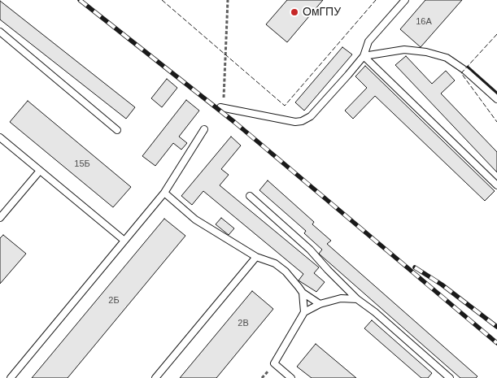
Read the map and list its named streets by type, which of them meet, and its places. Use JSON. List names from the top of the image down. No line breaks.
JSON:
{"places":["ОмГПУ"],"house_numbers":["16А","15Б","2Б","2В"]}
